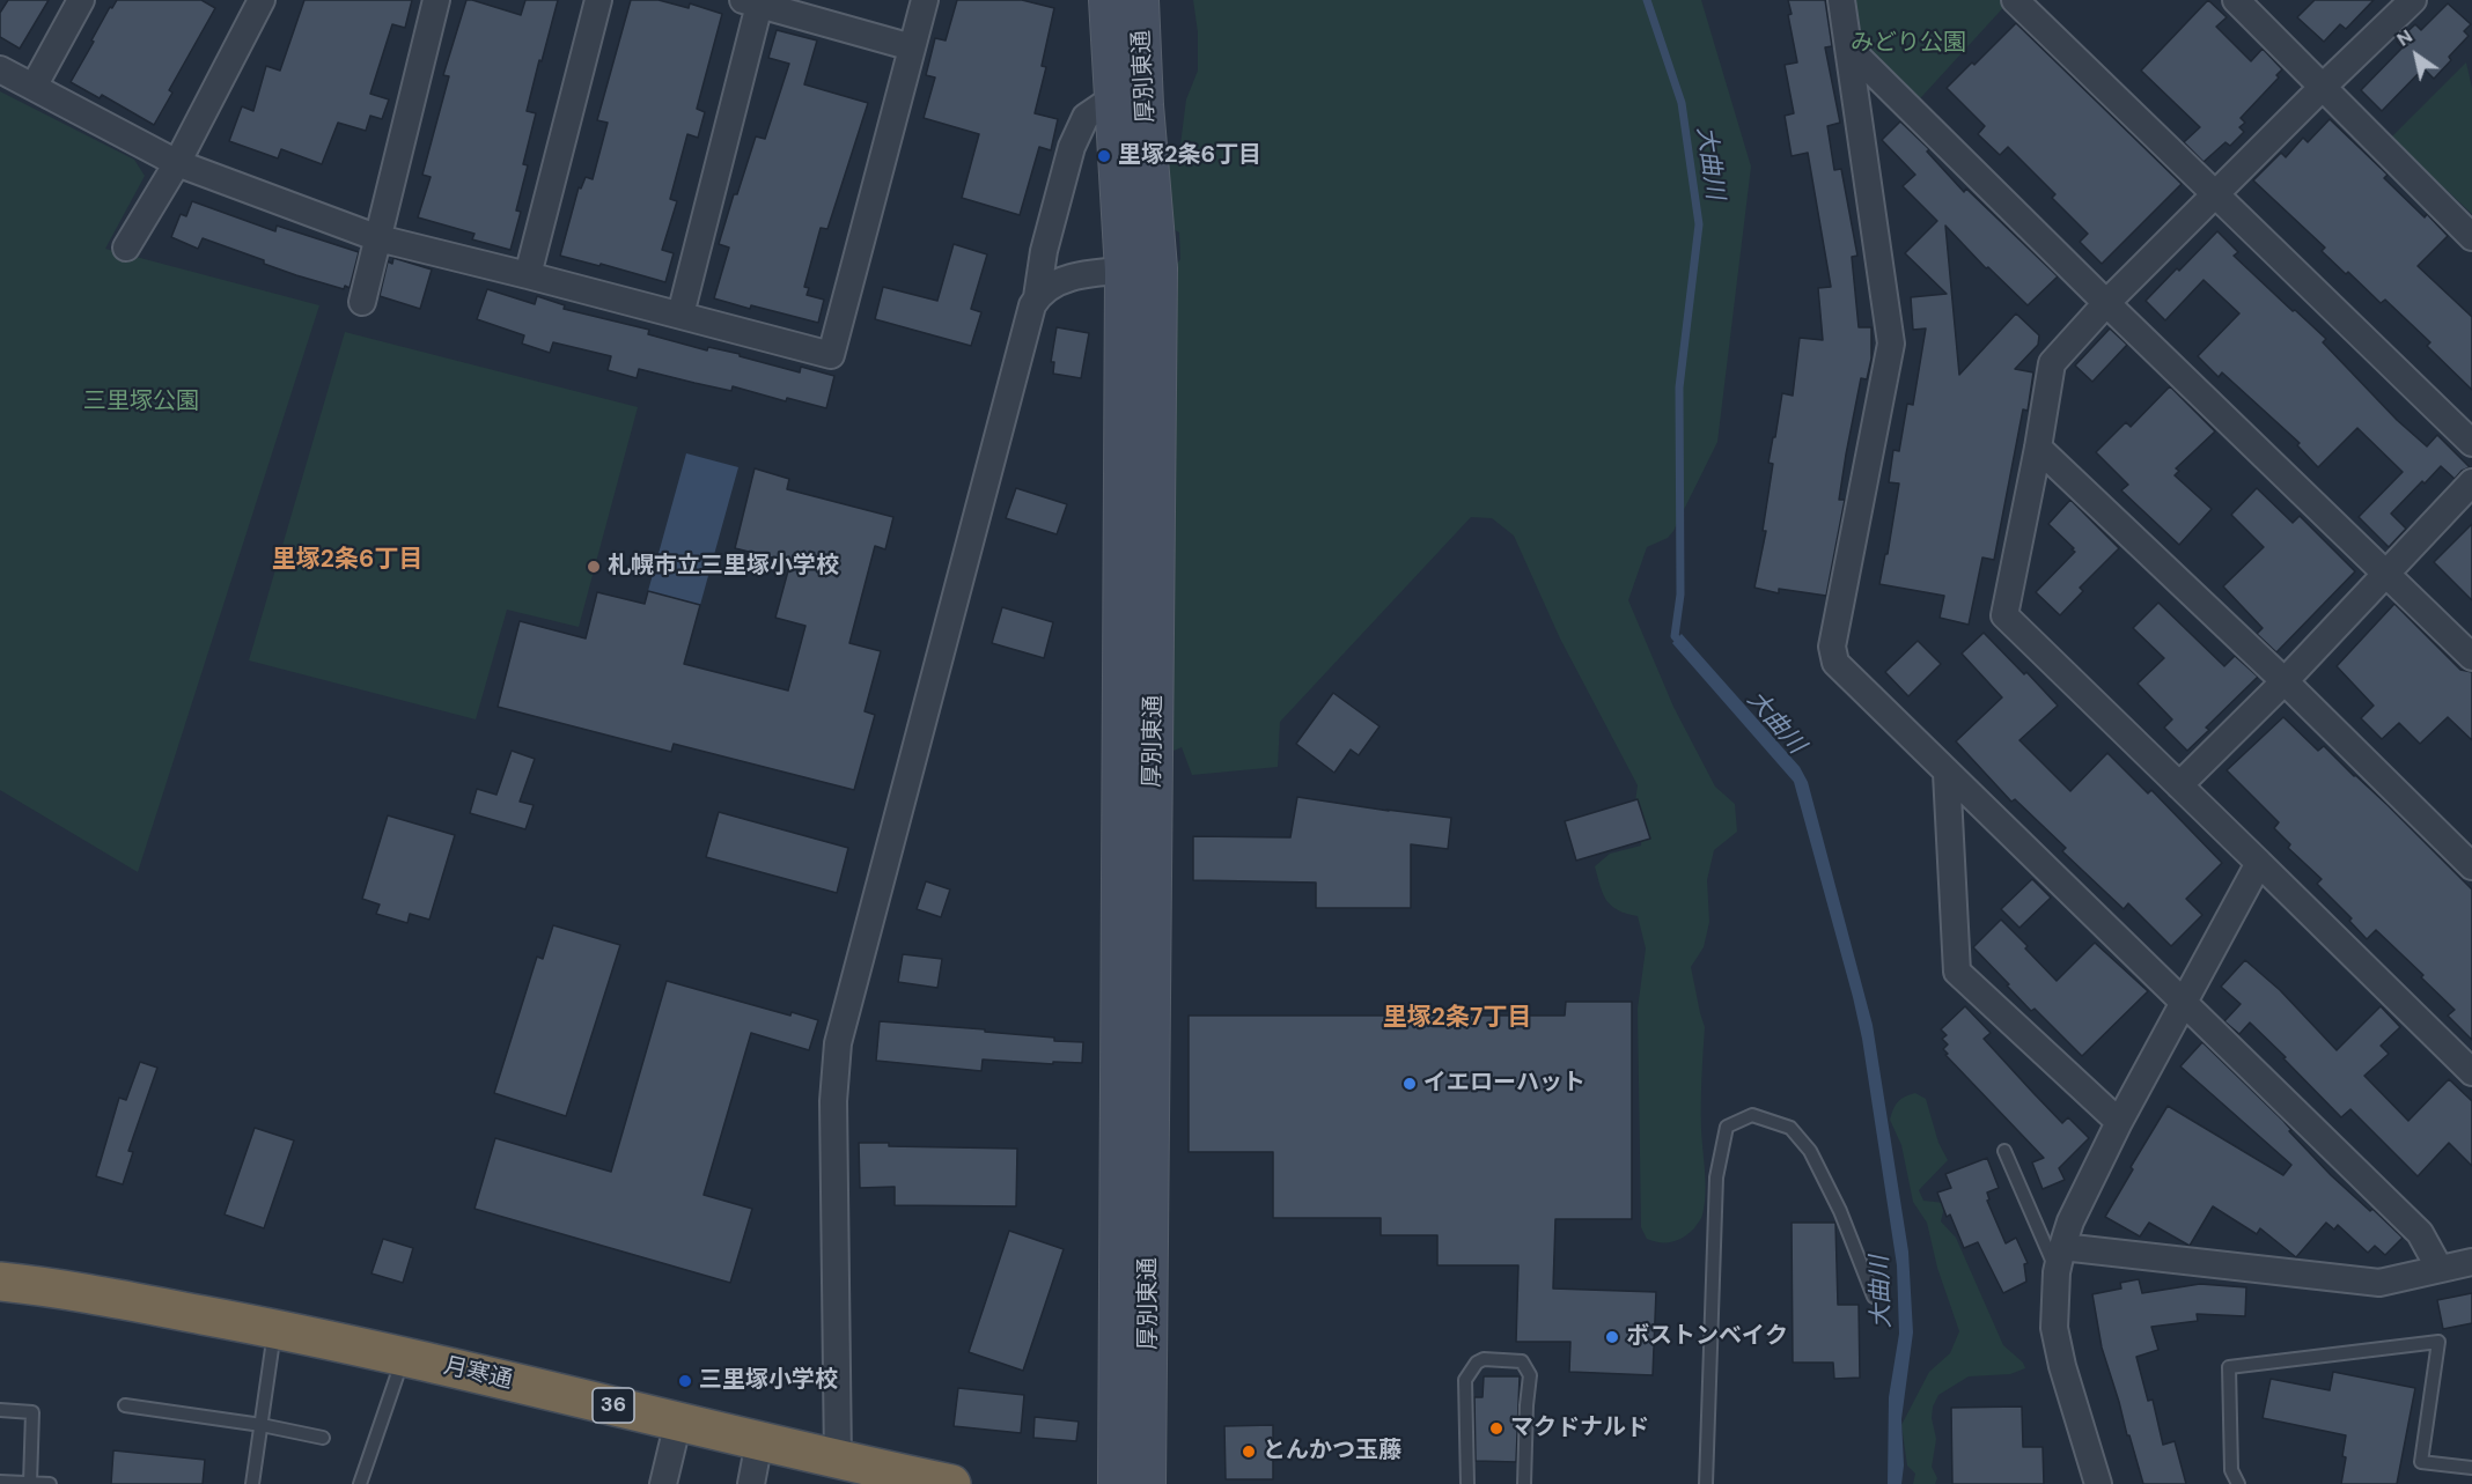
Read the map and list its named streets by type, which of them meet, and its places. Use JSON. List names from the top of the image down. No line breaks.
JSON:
{"streets":{"highway":["月寒通","36"],"street":["厚別東通"]},"districts":["里塚2条6丁目","里塚2条7丁目"],"water":["大曲川"],"parks":["みどり公園","三里塚公園"],"places":["里塚2条6丁目","札幌市立三里塚小学校","イエローハット","ボストンベイク","三里塚小学校","マクドナルド","とんかつ玉藤"],"north":"top left"}
